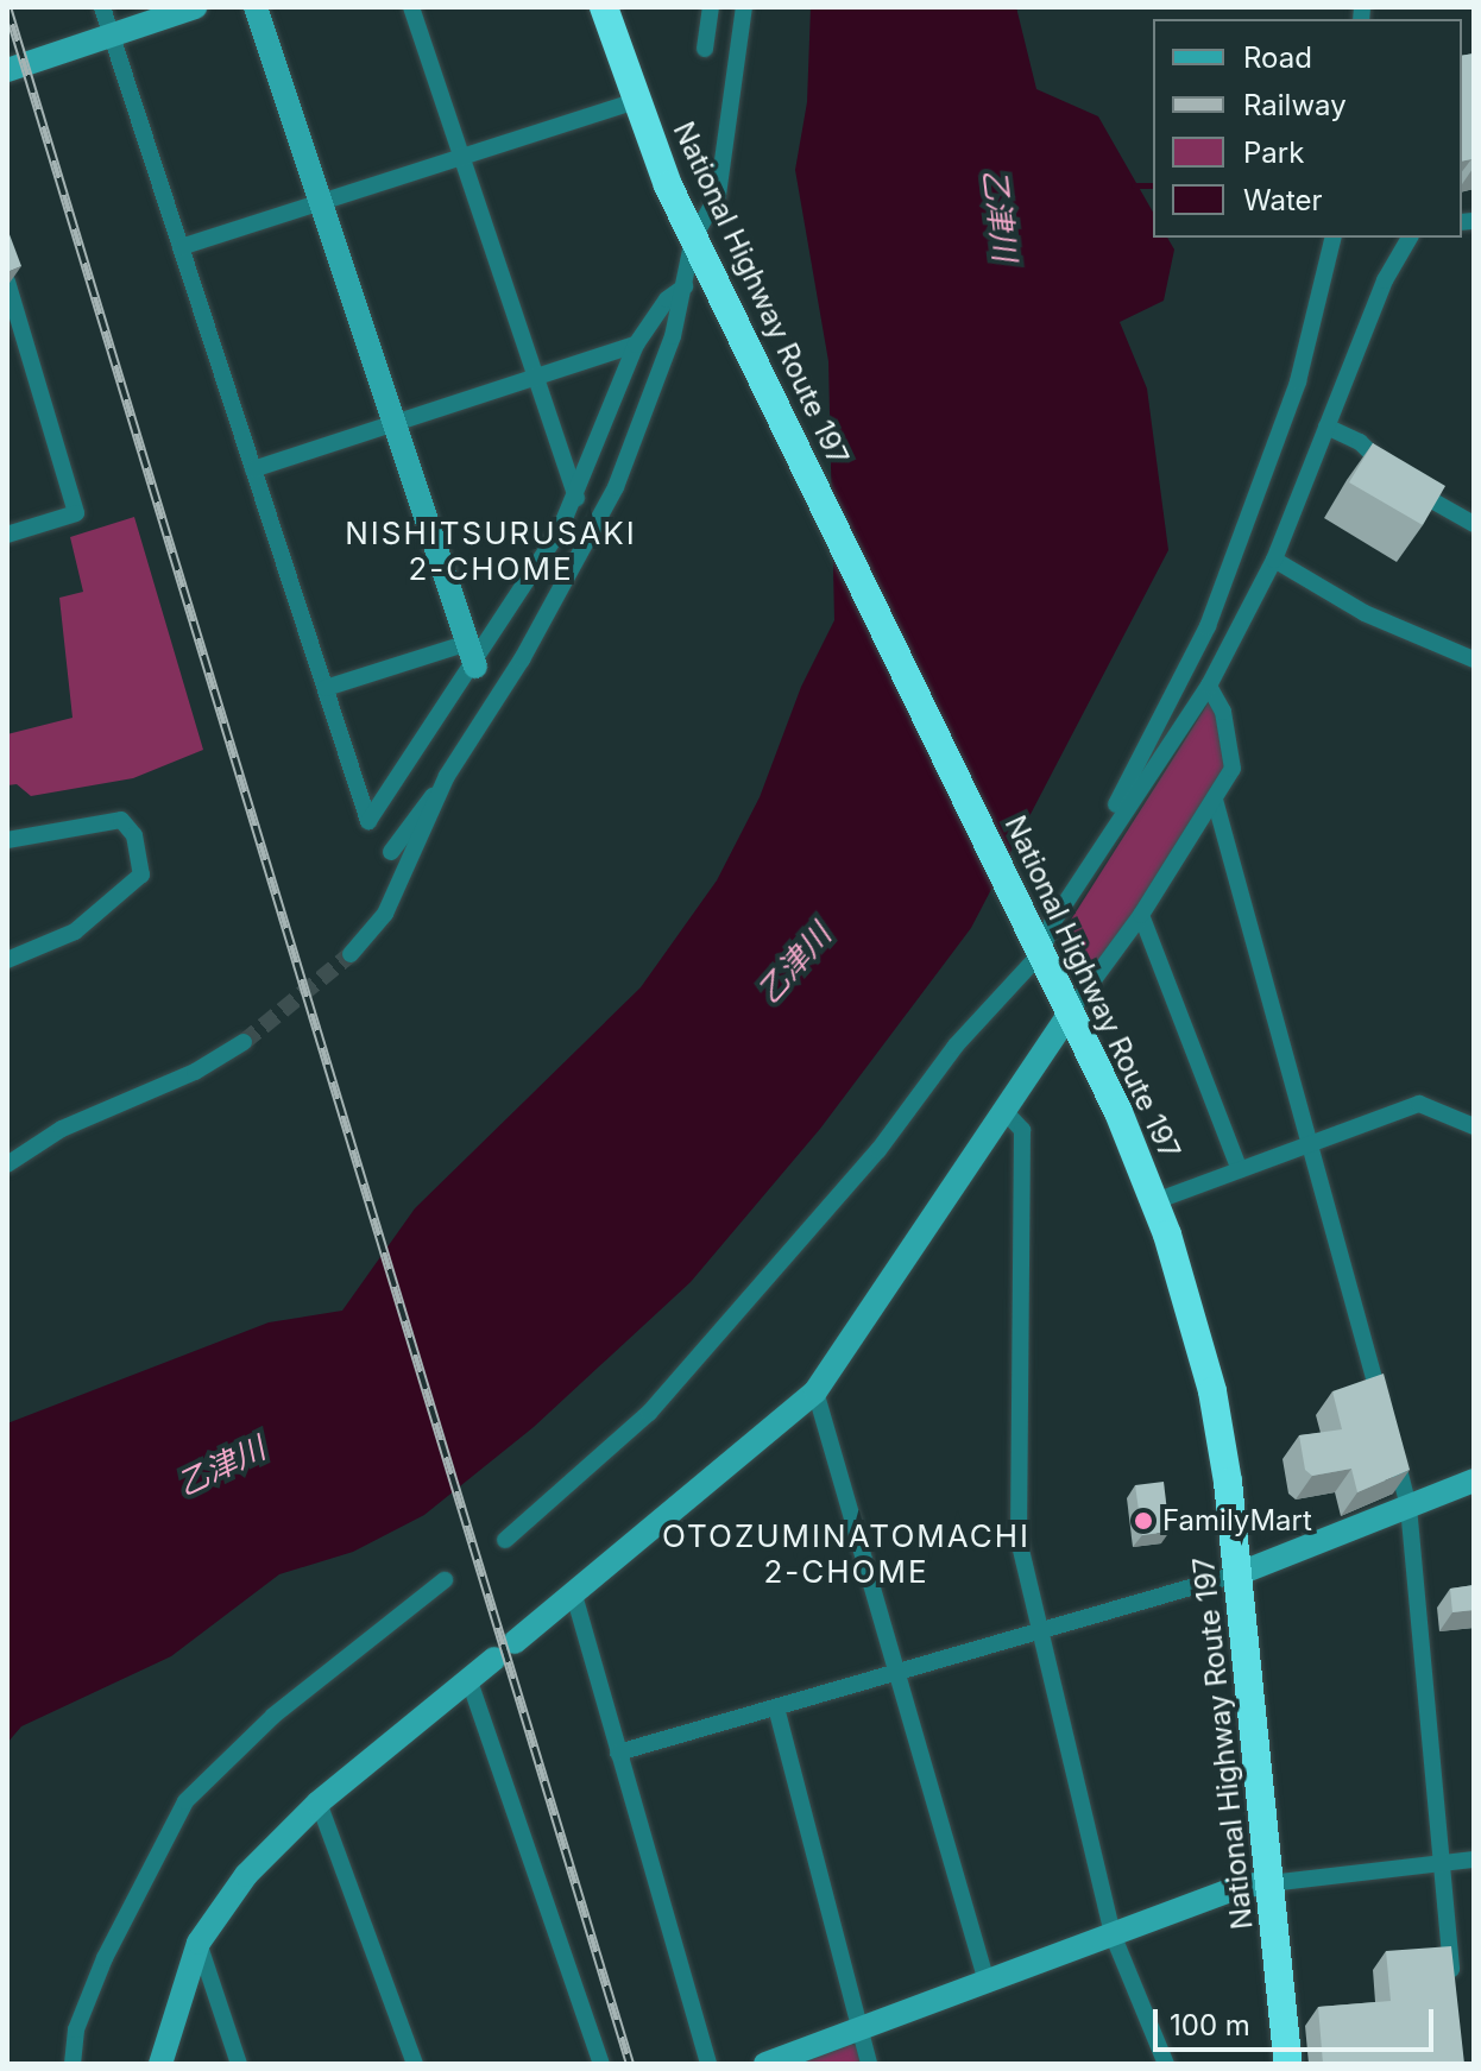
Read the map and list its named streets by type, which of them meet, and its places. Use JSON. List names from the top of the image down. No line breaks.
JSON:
{"streets":{"highway":["National Highway Route 197"]},"districts":["NISHITSURUSAKI 2-CHOME","OTOZUMINATOMACHI 2-CHOME"],"water":["乙津川"],"places":["FamilyMart"],"legend":["Road","Railway","Park","Water"],"scale_bar":"100 m"}
